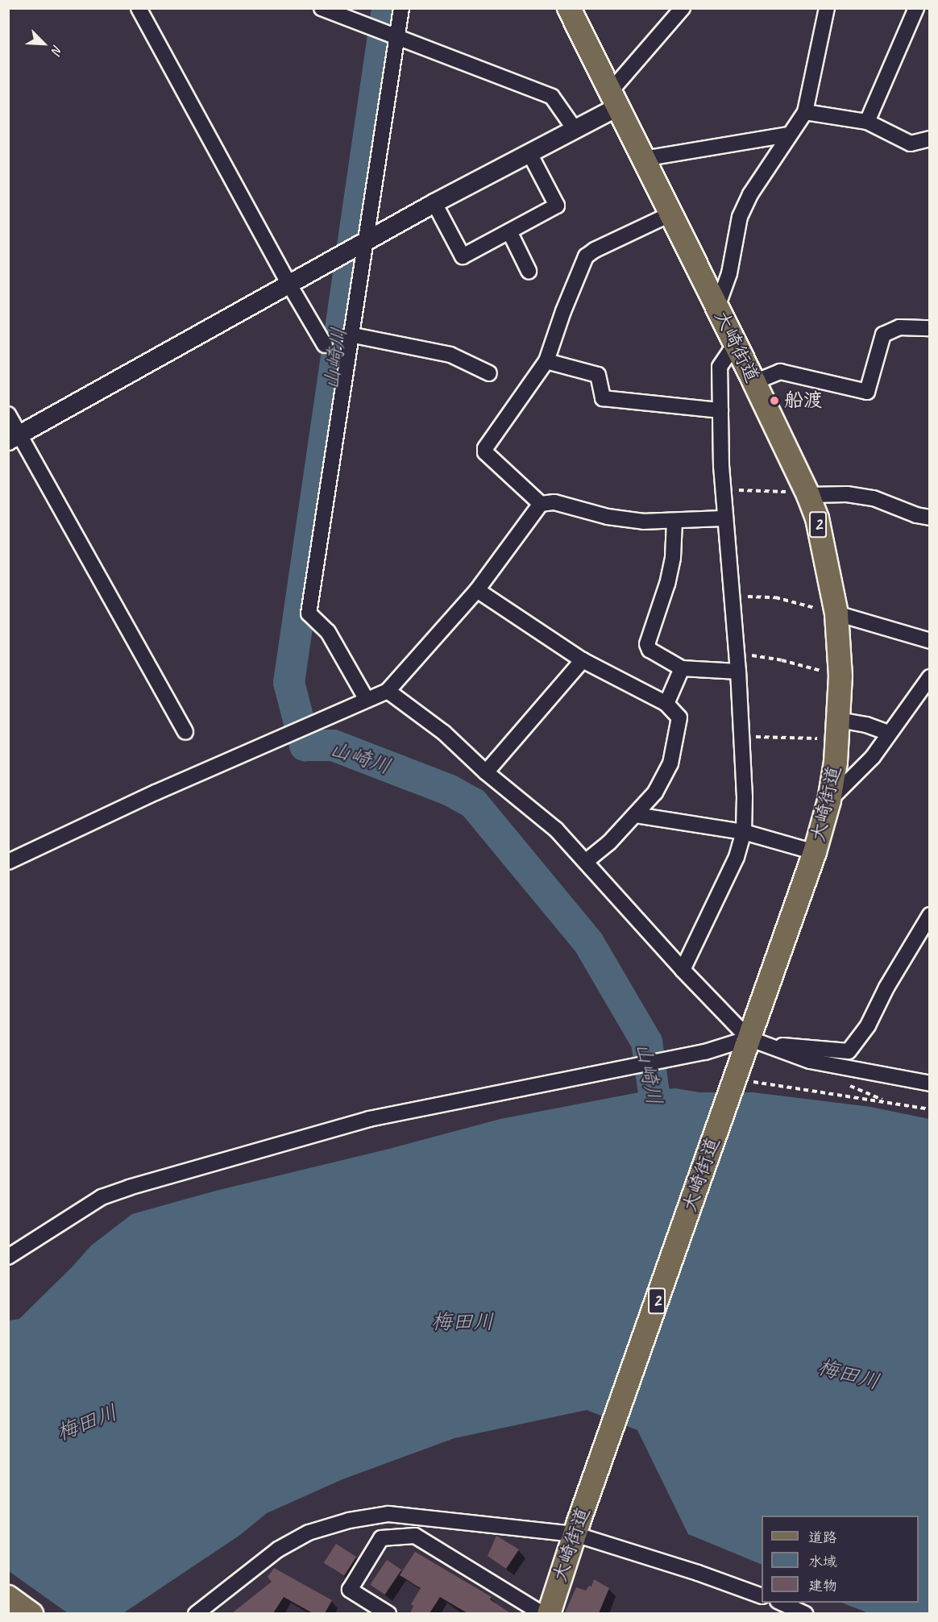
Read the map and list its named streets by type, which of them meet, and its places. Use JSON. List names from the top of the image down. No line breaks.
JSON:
{"streets":{"main road":["大崎街道","2"]},"water":["山崎川","梅田川"],"places":["船渡"],"legend":["道路","水域","建物"],"north":"bottom right"}
